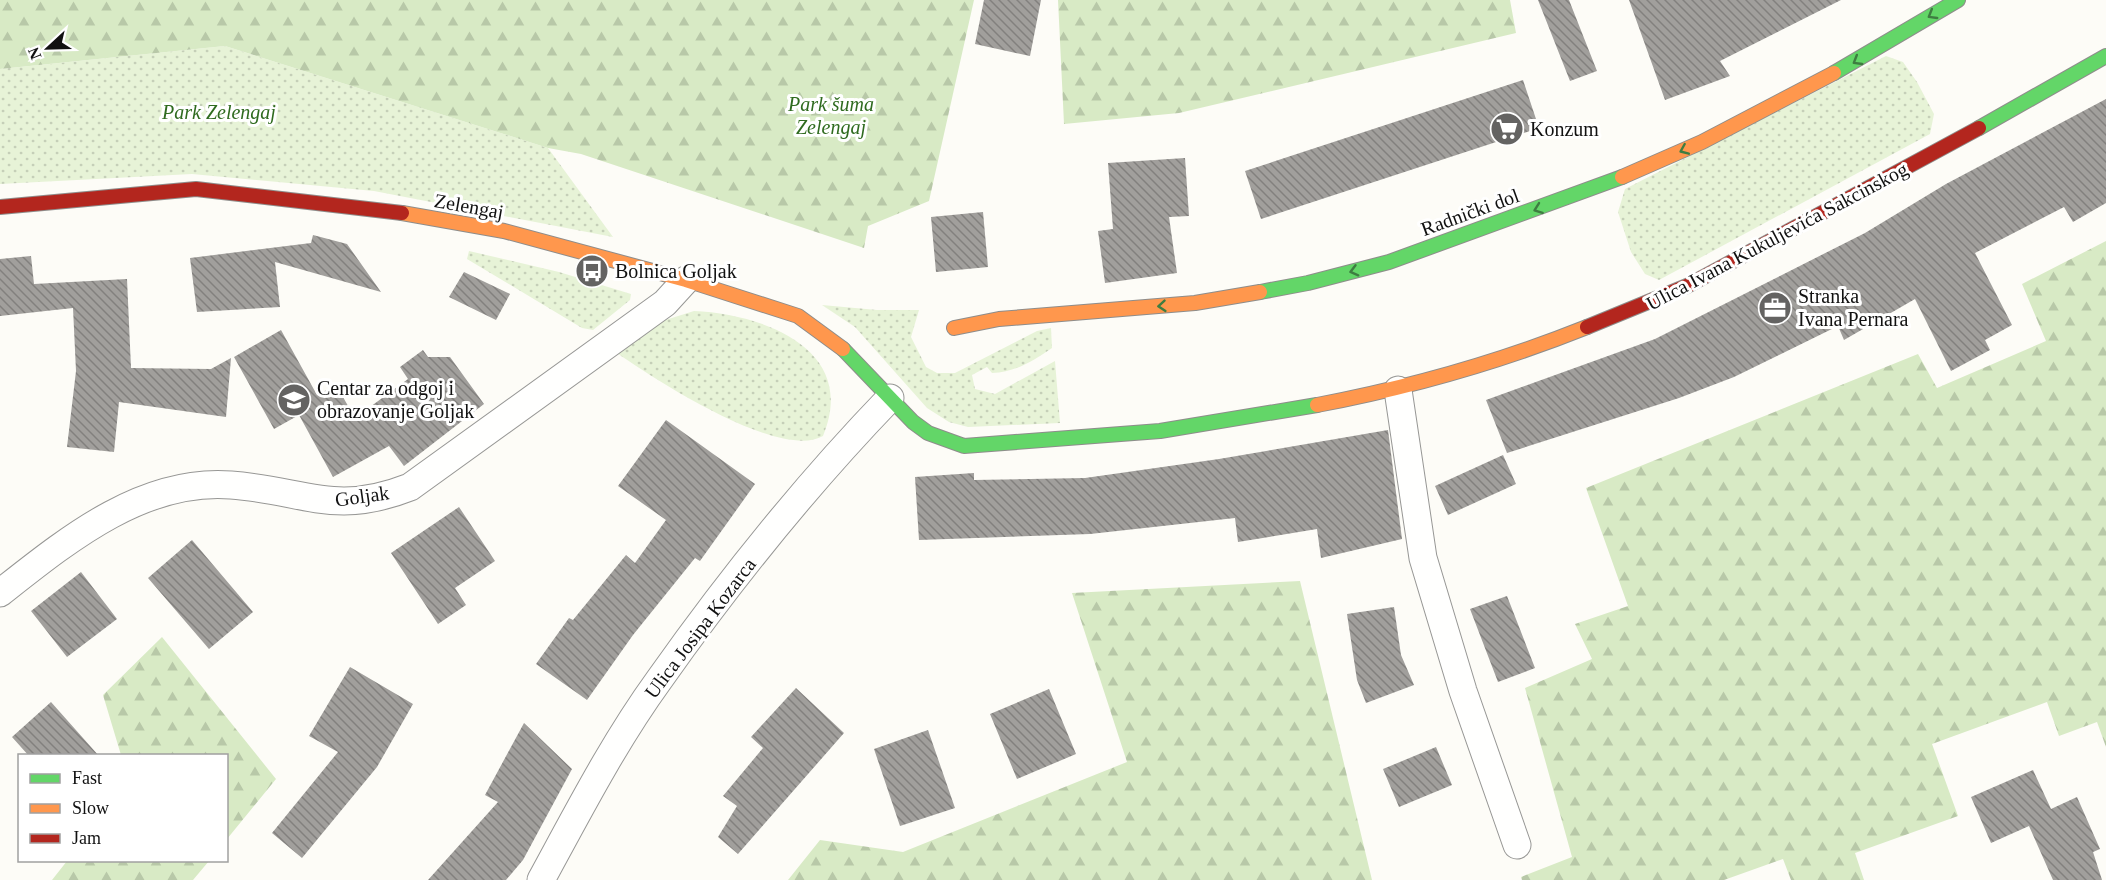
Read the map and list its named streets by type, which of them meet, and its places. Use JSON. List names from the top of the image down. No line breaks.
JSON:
{"streets":{"street":["Zelengaj","Radnički dol","Ulica Ivana Kukuljevića Sakcinskog","Goljak","Ulica Josipa Kozarca"]},"crossings":[["Zelengaj","Ulica Ivana Kukuljevića Sakcinskog"],["Zelengaj","Goljak"],["Zelengaj","Ulica Josipa Kozarca"],["Ulica Ivana Kukuljevića Sakcinskog","Ulica Josipa Kozarca"]],"one_way":["Radnički dol"],"parks":["Park šuma Zelengaj","Park Zelengaj"],"places":{"supermarket":["Konzum"],"bus stop":["Bolnica Goljak"],"office":["Stranka Ivana Pernara"],"school or university":["Centar za odgoj i obrazovanje Goljak"]},"legend":["Fast","Slow","Jam"],"north":"left"}
